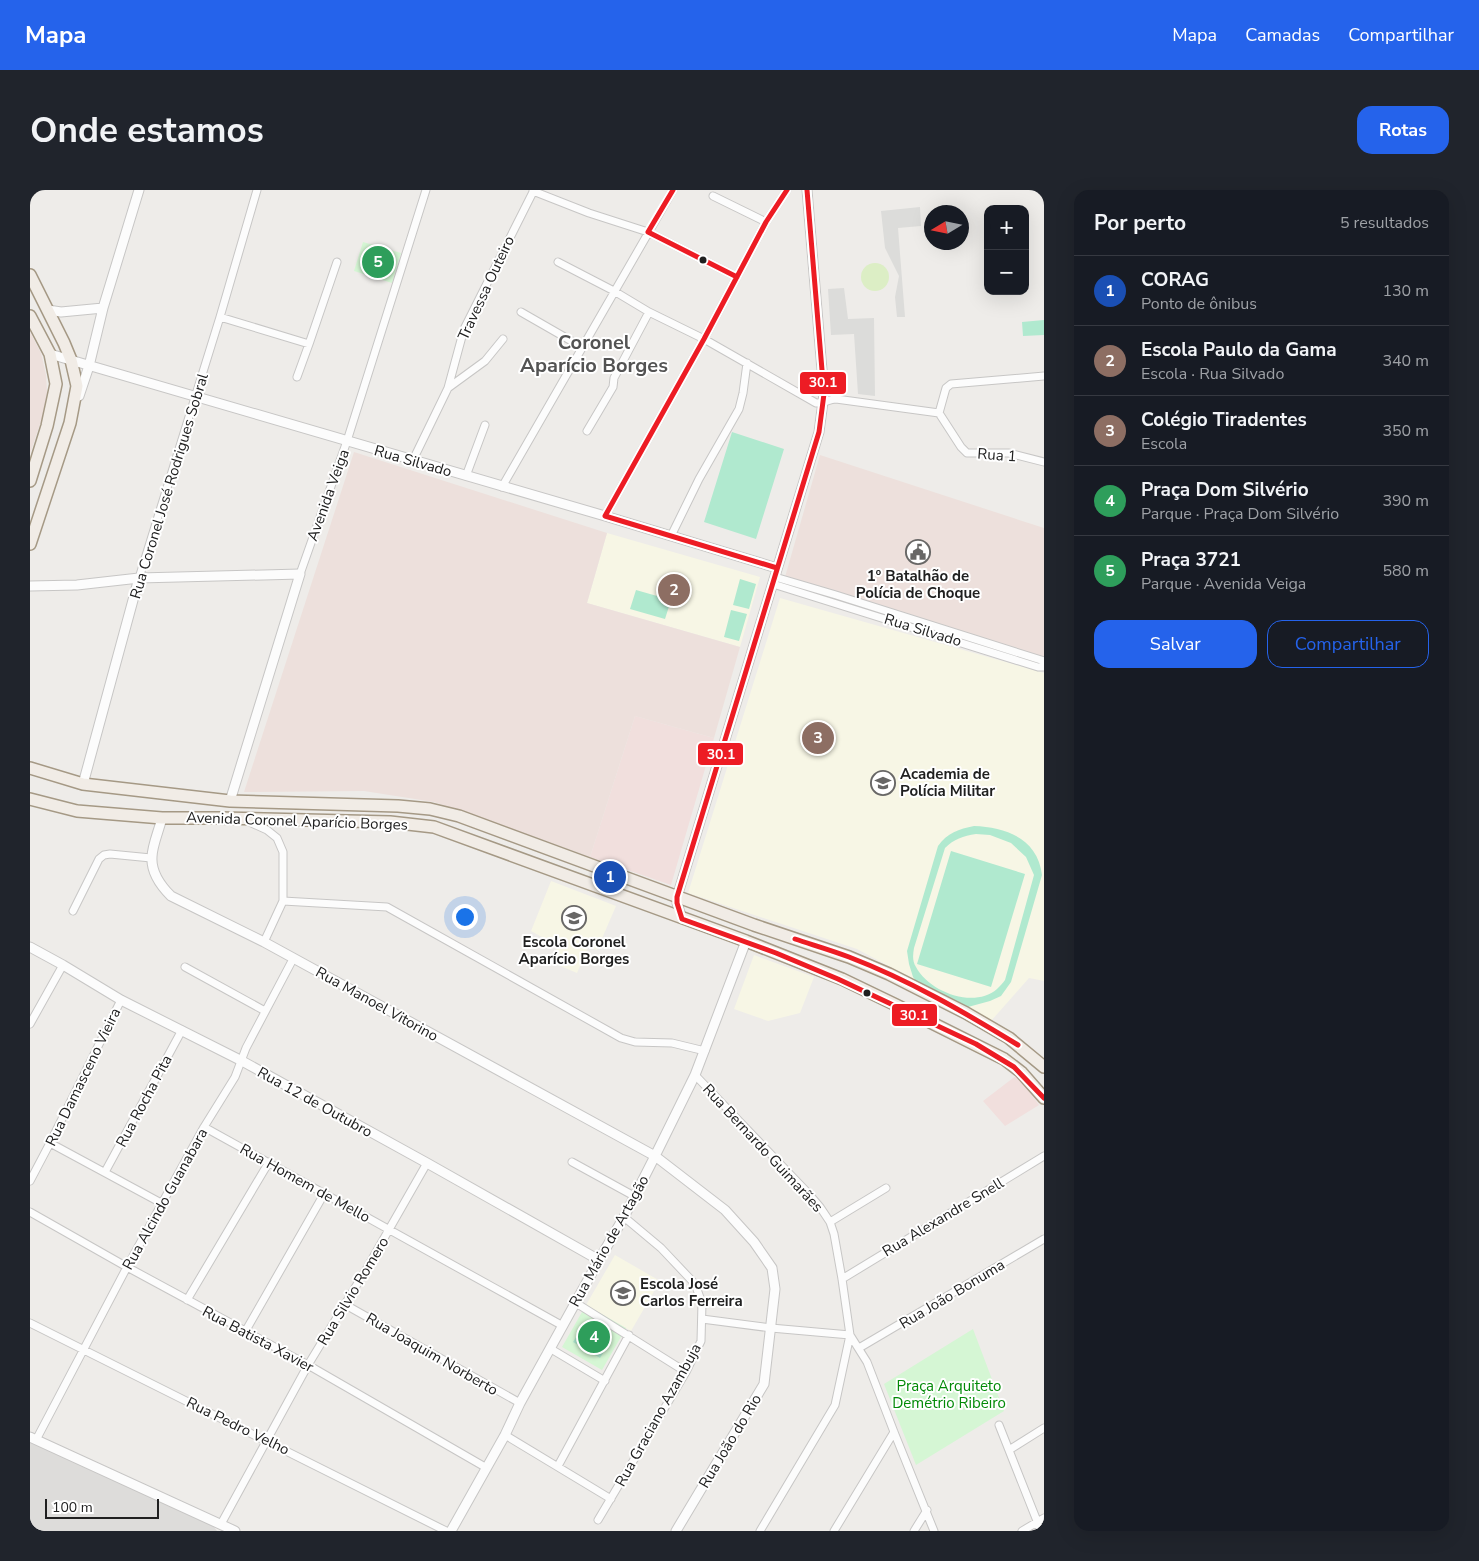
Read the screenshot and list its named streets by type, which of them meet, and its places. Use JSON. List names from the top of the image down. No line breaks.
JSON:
{"streets":{"main road":["Avenida Coronel Aparício Borges"],"street":["Travessa Outeiro","Rua 1","Rua Silvado","Rua Coronel José Rodrigues Sobral","Avenida Veiga","Rua Manoel Vitorino","Rua Damasceno Vieira","Rua Rocha Pita","Rua 12 de Outubro","Rua Bernardo Guimarães","Rua Homem de Mello","Rua Alcindo Guanabara","Rua Alexandre Snell","Rua Mário de Artagão","Rua Silvio Romero","Rua João Bonuma","Rua Batista Xavier","Rua Joaquim Norberto","Rua Graciano Azambuja","Rua Pedro Velho","Rua João do Rio"]},"crossings":[["Travessa Outeiro","Rua Silvado"],["Rua Silvado","Rua Coronel José Rodrigues Sobral"],["Rua Silvado","Avenida Veiga"],["Rua Coronel José Rodrigues Sobral","Avenida Coronel Aparício Borges"],["Avenida Veiga","Avenida Coronel Aparício Borges"],["Avenida Coronel Aparício Borges","Rua Mário de Artagão"],["Rua Manoel Vitorino","Rua Alcindo Guanabara"],["Rua Manoel Vitorino","Rua Mário de Artagão"],["Rua Manoel Vitorino","Rua João do Rio"],["Rua Damasceno Vieira","Rua 12 de Outubro"],["Rua Rocha Pita","Rua 12 de Outubro"],["Rua 12 de Outubro","Rua Alcindo Guanabara"],["Rua 12 de Outubro","Rua Mário de Artagão"],["Rua 12 de Outubro","Rua Silvio Romero"],["Rua Bernardo Guimarães","Rua Alexandre Snell"],["Rua Bernardo Guimarães","Rua Mário de Artagão"],["Rua Bernardo Guimarães","Rua João Bonuma"],["Rua Homem de Mello","Rua Alcindo Guanabara"],["Rua Homem de Mello","Rua Mário de Artagão"],["Rua Homem de Mello","Rua Silvio Romero"],["Rua Alcindo Guanabara","Rua Batista Xavier"],["Rua Alcindo Guanabara","Rua Pedro Velho"],["Rua Mário de Artagão","Rua Batista Xavier"],["Rua Mário de Artagão","Rua Joaquim Norberto"],["Rua Mário de Artagão","Rua Graciano Azambuja"],["Rua Mário de Artagão","Rua João do Rio"],["Rua Silvio Romero","Rua Batista Xavier"],["Rua Silvio Romero","Rua Joaquim Norberto"],["Rua Silvio Romero","Rua Pedro Velho"]],"districts":["Coronel Aparício Borges"],"parks":["Praça Arquiteto Demétrio Ribeiro"],"places":{"public building":["1º Batalhão de Polícia de Choque"],"school or university":["Academia de Polícia Militar","Escola Coronel Aparício Borges","Escola José Carlos Ferreira"]},"lines":["transit line 30.1"],"scale_bar":"100 m","north":"left","page":{"header":"Mapa","nav":["Mapa","Camadas","Compartilhar"],"buttons":["Rotas",["Salvar","Compartilhar"]],"title":"Onde estamos","heading":["Por perto","5 resultados"],"map_buttons":["+","−"],"pins":["5","2","3","1","4"],"list":[{"mark":"1","name":"CORAG","note":"Ponto de ônibus","value":"130 m"},{"mark":"2","name":"Escola Paulo da Gama","note":"Escola · Rua Silvado","value":"340 m"},{"mark":"3","name":"Colégio Tiradentes","note":"Escola","value":"350 m"},{"mark":"4","name":"Praça Dom Silvério","note":"Parque · Praça Dom Silvério","value":"390 m"},{"mark":"5","name":"Praça 3721","note":"Parque · Avenida Veiga","value":"580 m"}],"scale":"100 m"}}
